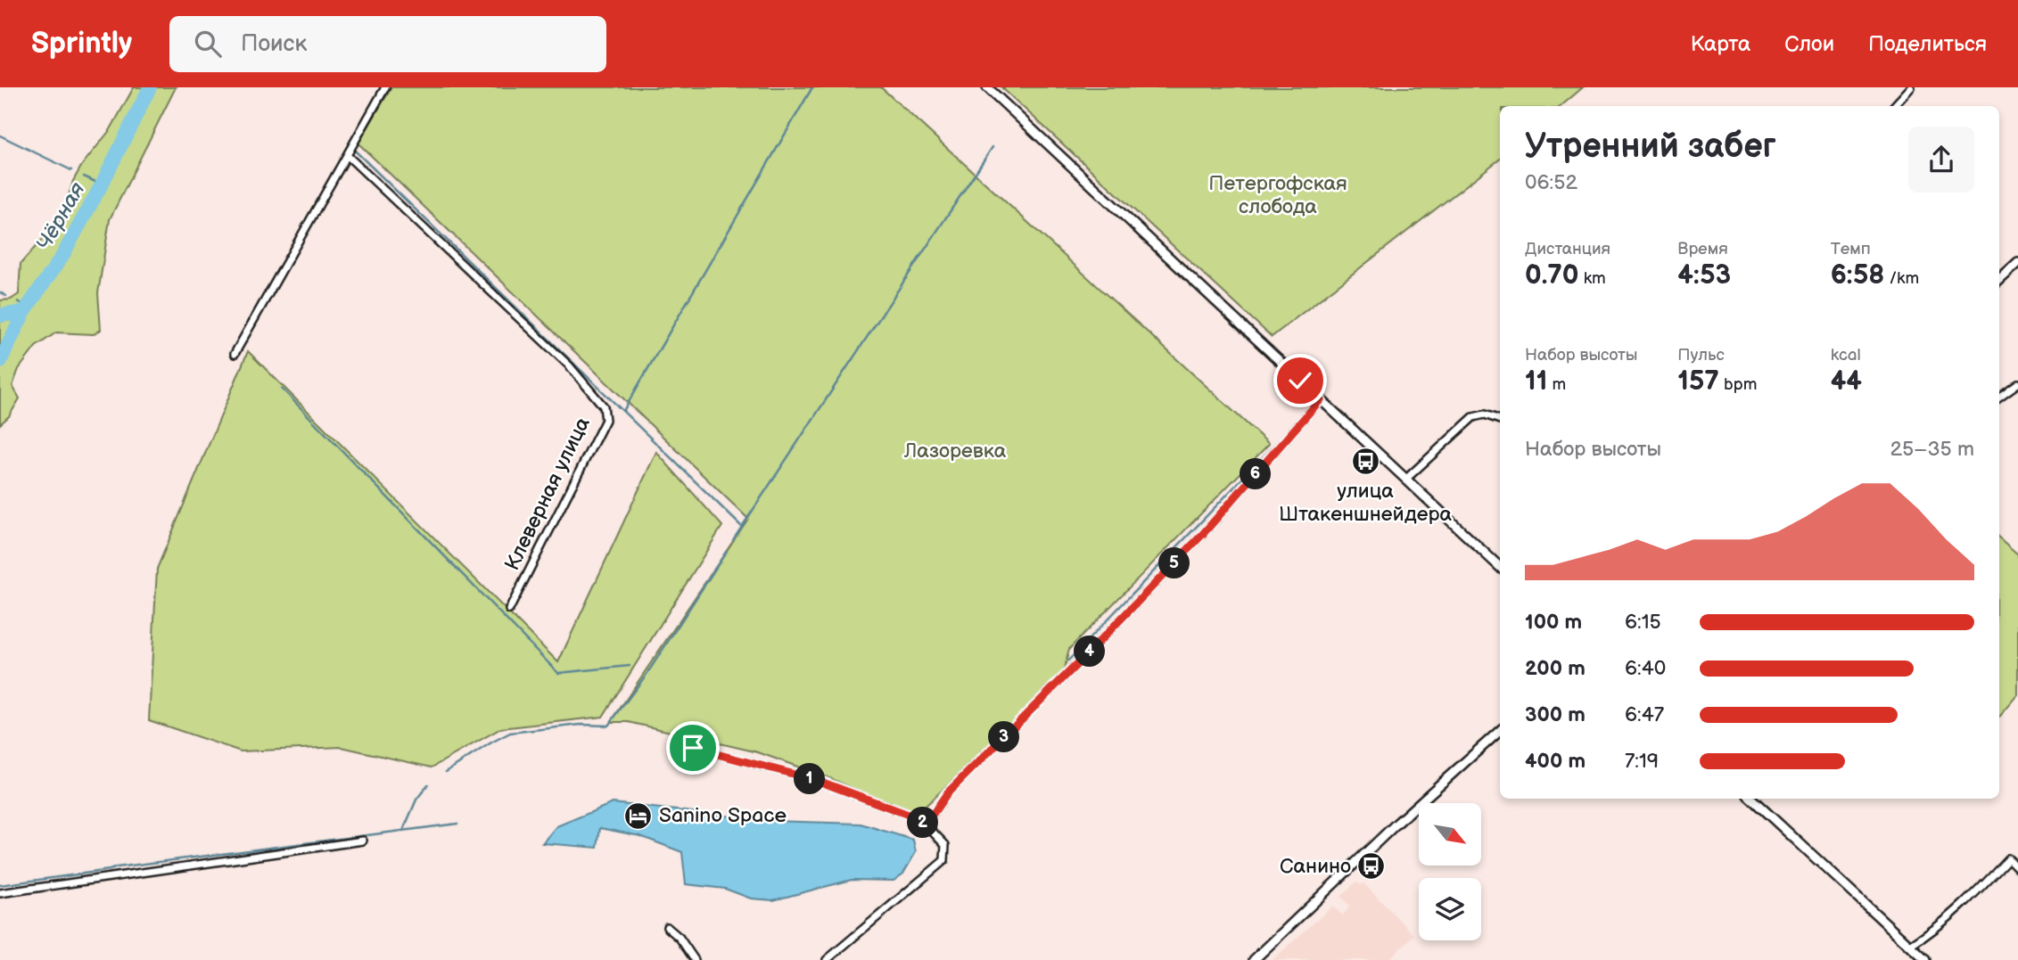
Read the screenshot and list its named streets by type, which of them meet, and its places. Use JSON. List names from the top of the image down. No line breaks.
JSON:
{"streets":{"street":["Клеверная улица"]},"water":["Чёрная"],"parks":["Петергофская слобода","Лазоревка"],"places":{"bus stop":["улица Штакеншнейдера","Санино"],"hotel":["Sanino Space"]},"north":"bottom right","page":{"header":"Sprintly","search":"Поиск","nav":["Карта","Слои","Поделиться"],"heading":["Утренний забег","06:52"],"stats":[["Дистанция","0.70 km"],["Время","4:53"],["Темп","6:58 /km"],["Набор высоты","11 m"],["Пульс","157 bpm"],["kcal","44"]],"chart":["Набор высоты","25–35 m"],"pins":["6","5","4","3","1","2"],"list":[{"name":"100 m","note":"6:15"},{"name":"200 m","note":"6:40"},{"name":"300 m","note":"6:47"},{"name":"400 m","note":"7:19"}]}}
